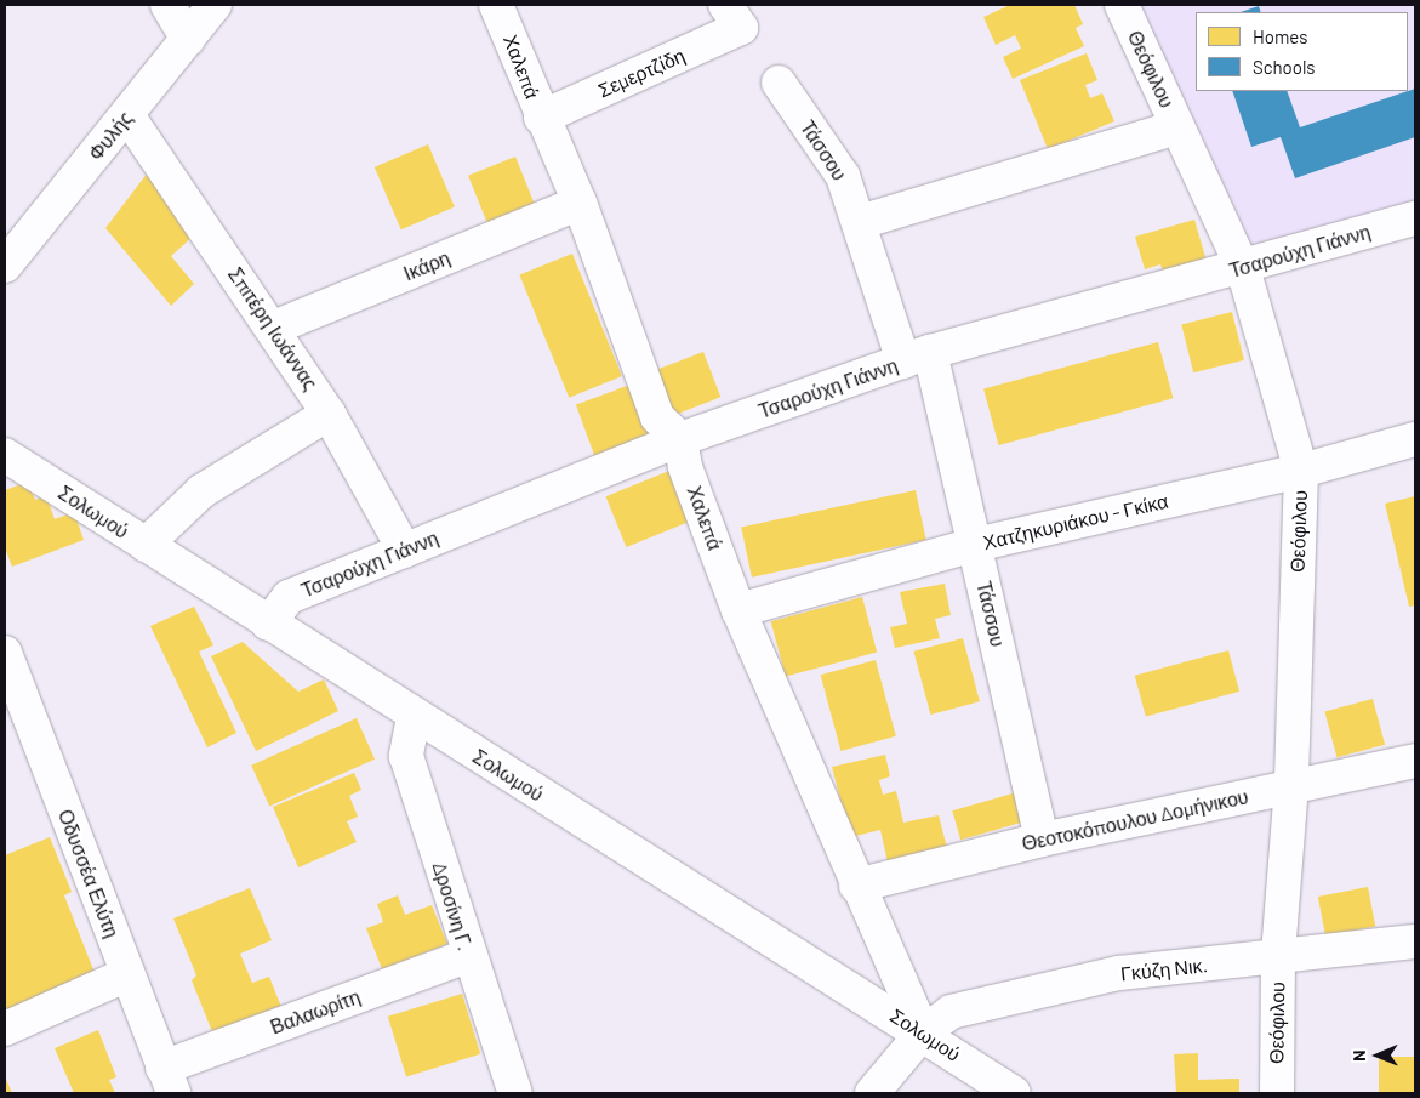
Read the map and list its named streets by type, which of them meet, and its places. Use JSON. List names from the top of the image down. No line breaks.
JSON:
{"streets":{"street":["Χαλεπά","Θεόφιλου","Σεμερτζίδη","Φυλής","Τάσσου","Τσαρούχη Γιάννη","Ικάρη","Σπιτέρη Ιωάννας","Σολωμού","Χατζηκυριάκου - Γκίκα","Θεοτοκόπουλου Δομήνικου","Οδυσσέα Ελύτη","Δροσίνη Γ.","Γκύζη Νικ.","Βαλαωρίτη"]},"crossings":[["Χαλεπά","Σεμερτζίδη"],["Χαλεπά","Τσαρούχη Γιάννη"],["Χαλεπά","Ικάρη"],["Χαλεπά","Σολωμού"],["Χαλεπά","Χατζηκυριάκου - Γκίκα"],["Χαλεπά","Θεοτοκόπουλου Δομήνικου"],["Χαλεπά","Γκύζη Νικ."],["Θεόφιλου","Τσαρούχη Γιάννη"],["Θεόφιλου","Χατζηκυριάκου - Γκίκα"],["Θεόφιλου","Θεοτοκόπουλου Δομήνικου"],["Θεόφιλου","Γκύζη Νικ."],["Φυλής","Σπιτέρη Ιωάννας"],["Τάσσου","Τσαρούχη Γιάννη"],["Τάσσου","Χατζηκυριάκου - Γκίκα"],["Τάσσου","Θεοτοκόπουλου Δομήνικου"],["Τσαρούχη Γιάννη","Σπιτέρη Ιωάννας"],["Τσαρούχη Γιάννη","Σολωμού"],["Ικάρη","Σπιτέρη Ιωάννας"],["Σολωμού","Δροσίνη Γ."],["Σολωμού","Γκύζη Νικ."],["Οδυσσέα Ελύτη","Βαλαωρίτη"],["Δροσίνη Γ.","Βαλαωρίτη"]],"legend":["Homes","Schools"],"north":"left"}
